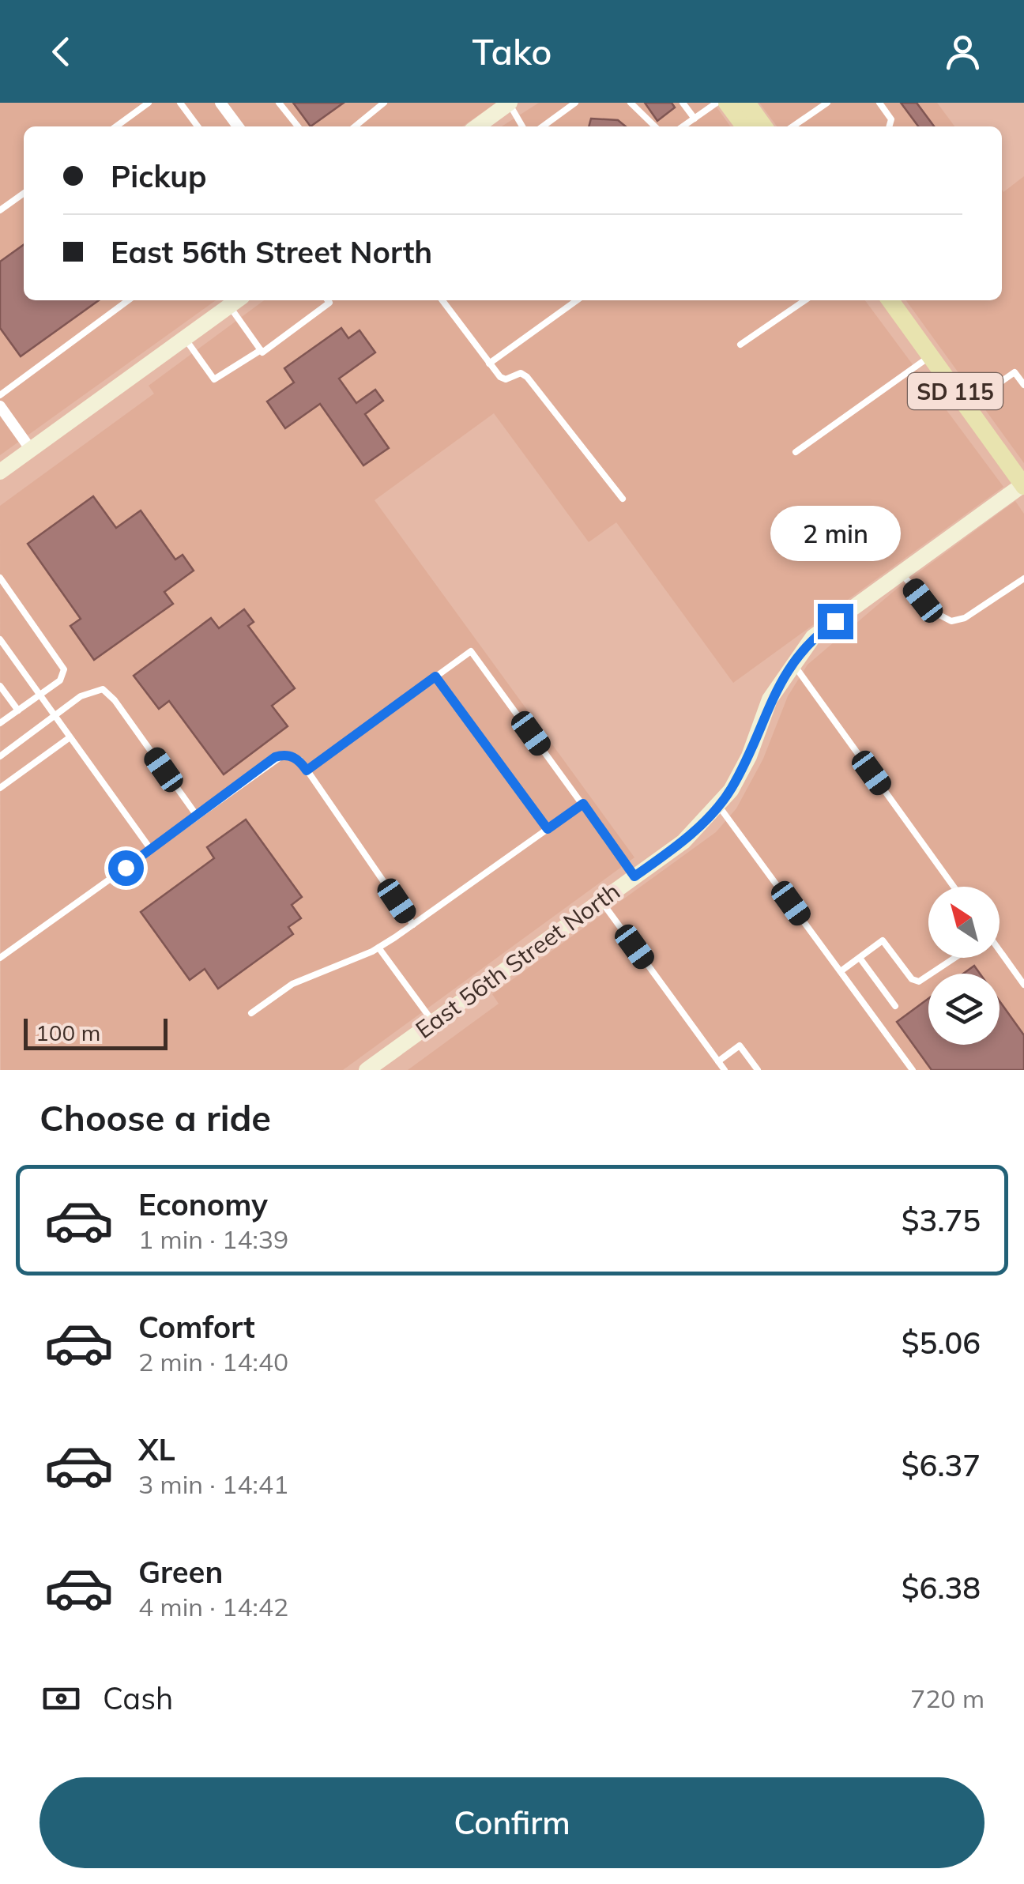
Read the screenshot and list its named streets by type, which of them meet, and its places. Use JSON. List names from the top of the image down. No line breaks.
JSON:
{"streets":{"main road":["SD 115"],"street":["East 56th Street North"]},"crossings":[["SD 115","East 56th Street North"]],"scale_bar":"100 m","north":"top left","page":{"header":"Tako","banner":["Pickup","East 56th Street North"],"bubble":"2 min","scale":"100 m","heading":"Choose a ride","list":[{"name":"Economy","note":"1 min · 14:39","value":"$3.75"},{"name":"Comfort","note":"2 min · 14:40","value":"$5.06"},{"name":"XL","note":"3 min · 14:41","value":"$6.37"},{"name":"Green","note":"4 min · 14:42","value":"$6.38"}],"pay":["Cash","720 m"],"buttons":"Confirm"}}
